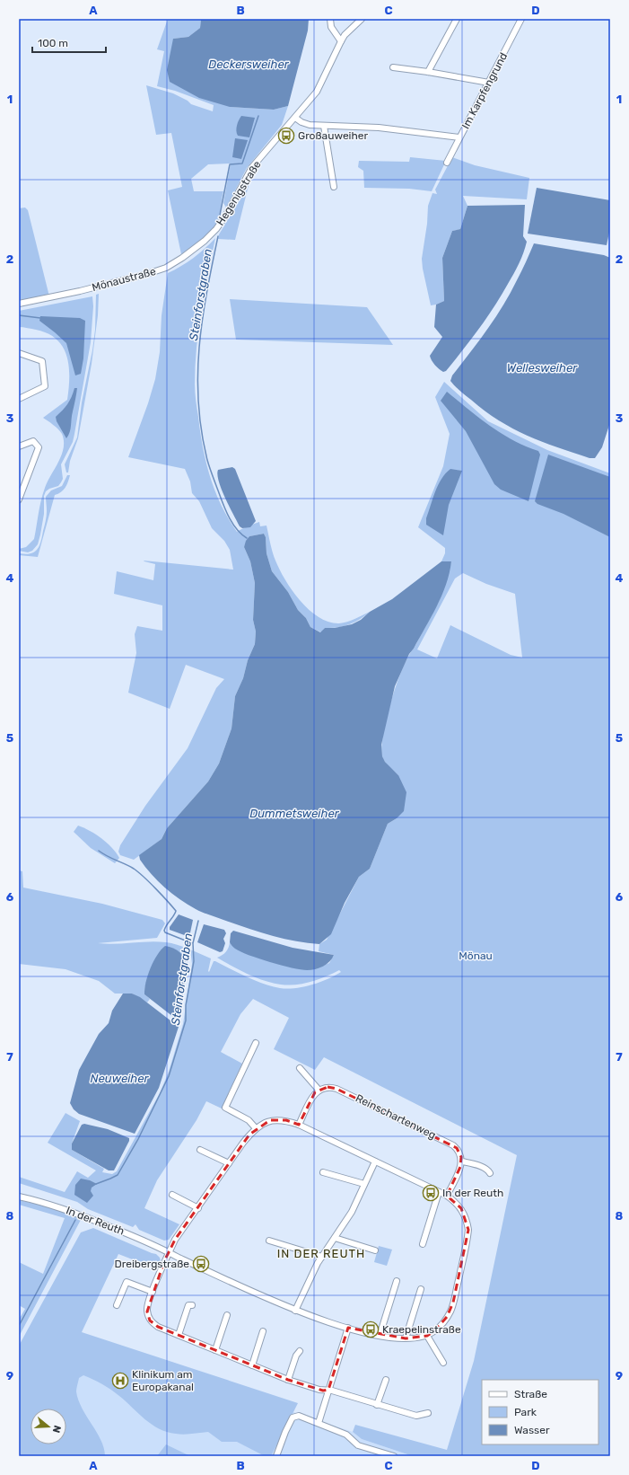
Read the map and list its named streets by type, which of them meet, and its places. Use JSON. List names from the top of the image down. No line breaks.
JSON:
{"streets":{"street":["Im Karpfengrund","Hegenigstraße","Mönaustraße","Reinschartenweg","In der Reuth"]},"crossings":[["Hegenigstraße","Mönaustraße"]],"districts":["IN DER REUTH"],"water":["Deckersweiher","Steinforstgraben","Wellesweiher","Dummetsweiher","Neuweiher"],"parks":["Mönau"],"places":{"bus stop":["Großauweiher","In der Reuth","Dreibergstraße","Kraepelinstraße"],"hospital":["Klinikum am Europakanal"]},"legend":["Straße","Park","Wasser"],"scale_bar":"100 m","north":"right","grid":{"columns":["A","B","C","D"],"rows":["1","2","3","4","5","6","7","8","9"]}}
